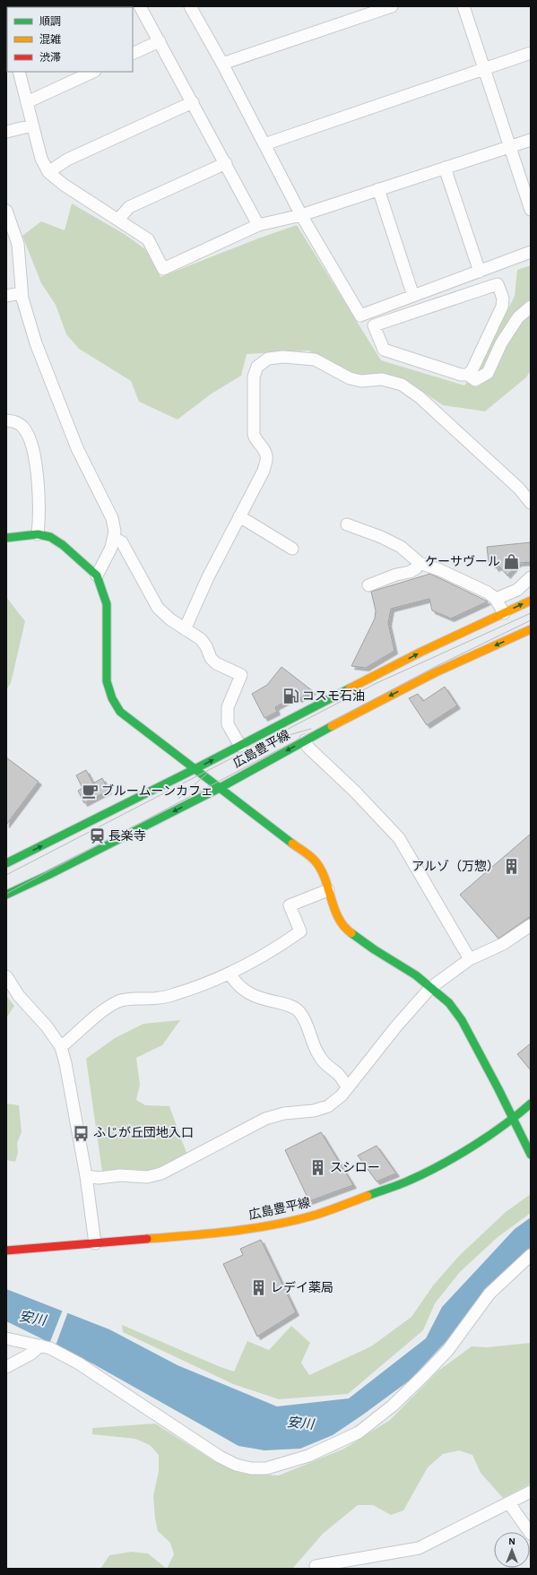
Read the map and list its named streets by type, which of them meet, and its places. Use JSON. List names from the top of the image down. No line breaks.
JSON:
{"streets":{"main road":["広島豊平線"]},"water":["安川"],"places":{"shop":["ケーサヴール"],"fuel station":["コスモ石油"],"cafe":["ブルームーンカフェ"],"station":["長楽寺"],"building":["アルゾ（万惣）","スシロー","レデイ薬局"],"bus stop":["ふじが丘団地入口"]},"legend":["順調","混雑","渋滞"],"north":"top"}
